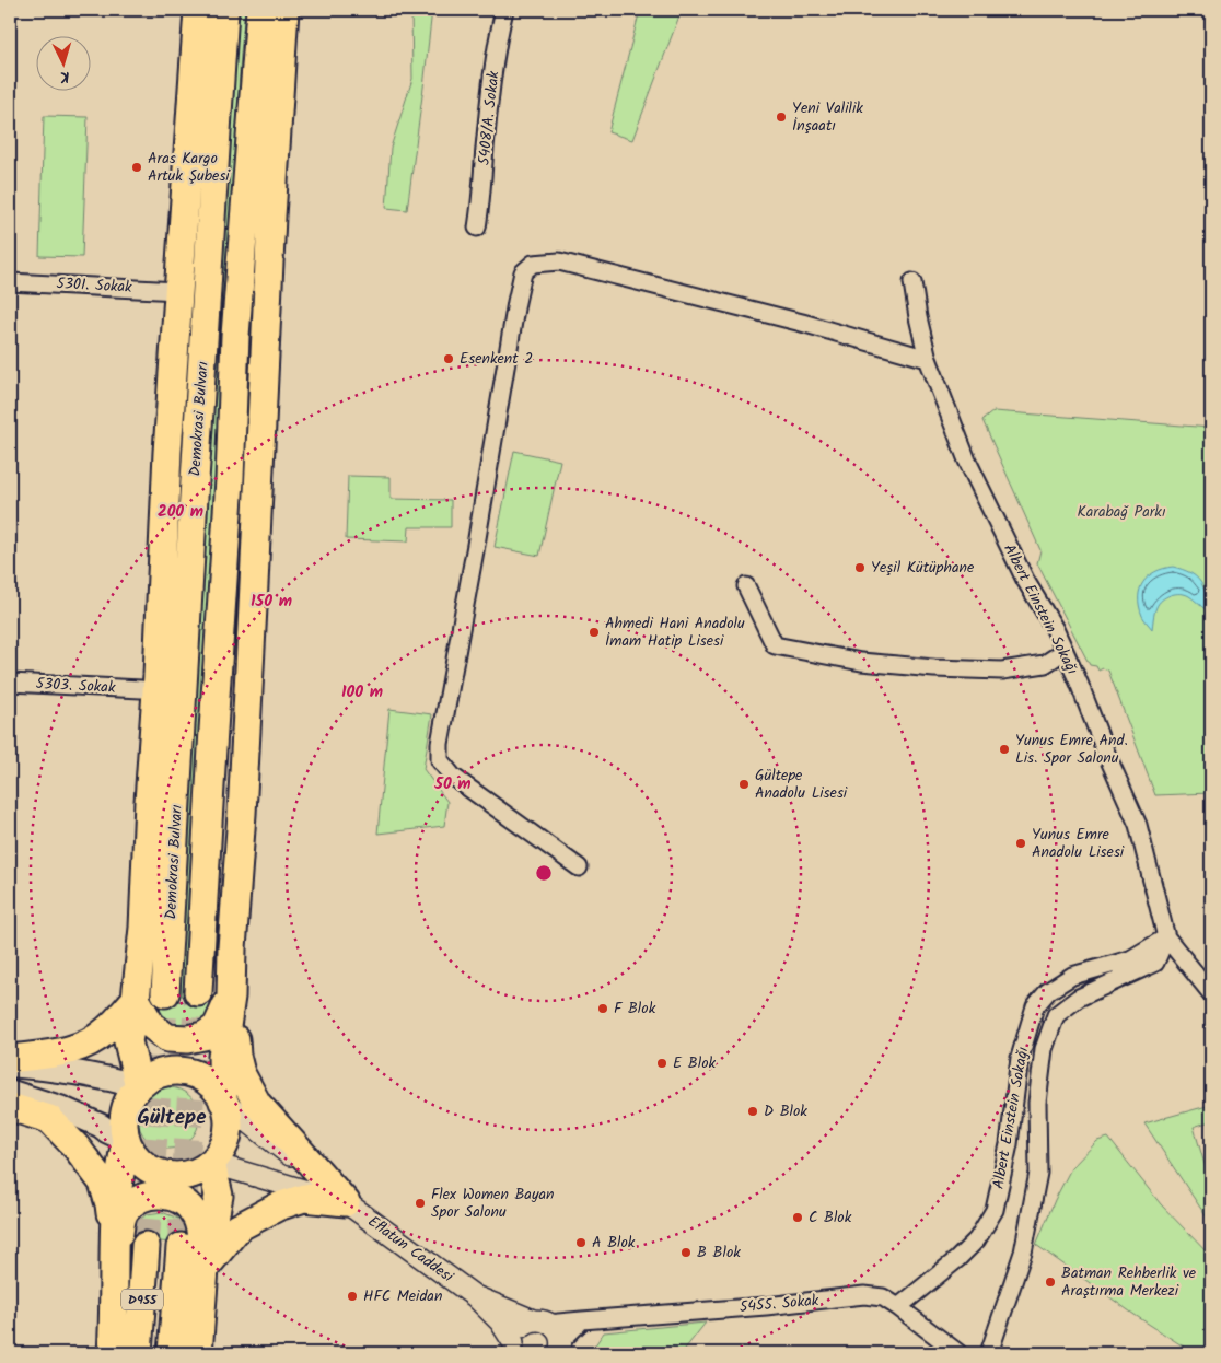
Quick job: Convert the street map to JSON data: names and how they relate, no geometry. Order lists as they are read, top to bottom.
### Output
{
  "streets": {
    "highway": ["Demokrasi Bulvarı", "D955"],
    "street": [
      "5408/A. Sokak",
      "5301. Sokak",
      "Albert Einstein Sokağı",
      "5303. Sokak",
      "Eflatun Caddesi",
      "5455. Sokak"
    ]
  },
  "crossings": [
    ["Albert Einstein Sokağı", "5455. Sokak"]
  ],
  "districts": ["Gültepe"],
  "parks": ["Karabağ Parkı"],
  "places": [
    "Yeni Valilik İnşaatı",
    "Aras Kargo Artuk Şubesi",
    "Esenkent 2",
    "Yeşil Kütüphane",
    "Ahmedi Hani Anadolu İmam Hatip Lisesi",
    "Yunus Emre And. Lis. Spor Salonu",
    "Gültepe Anadolu Lisesi",
    "Yunus Emre Anadolu Lisesi",
    "F Blok",
    "E Blok",
    "D Blok",
    "Flex Women Bayan Spor Salonu",
    "C Blok",
    "A Blok",
    "B Blok",
    "Batman Rehberlik ve Araştırma Merkezi",
    "HFC Meidan"
  ],
  "north": "bottom",
  "rings": [
    "200 m",
    "150 m",
    "100 m",
    "50 m"
  ]
}
